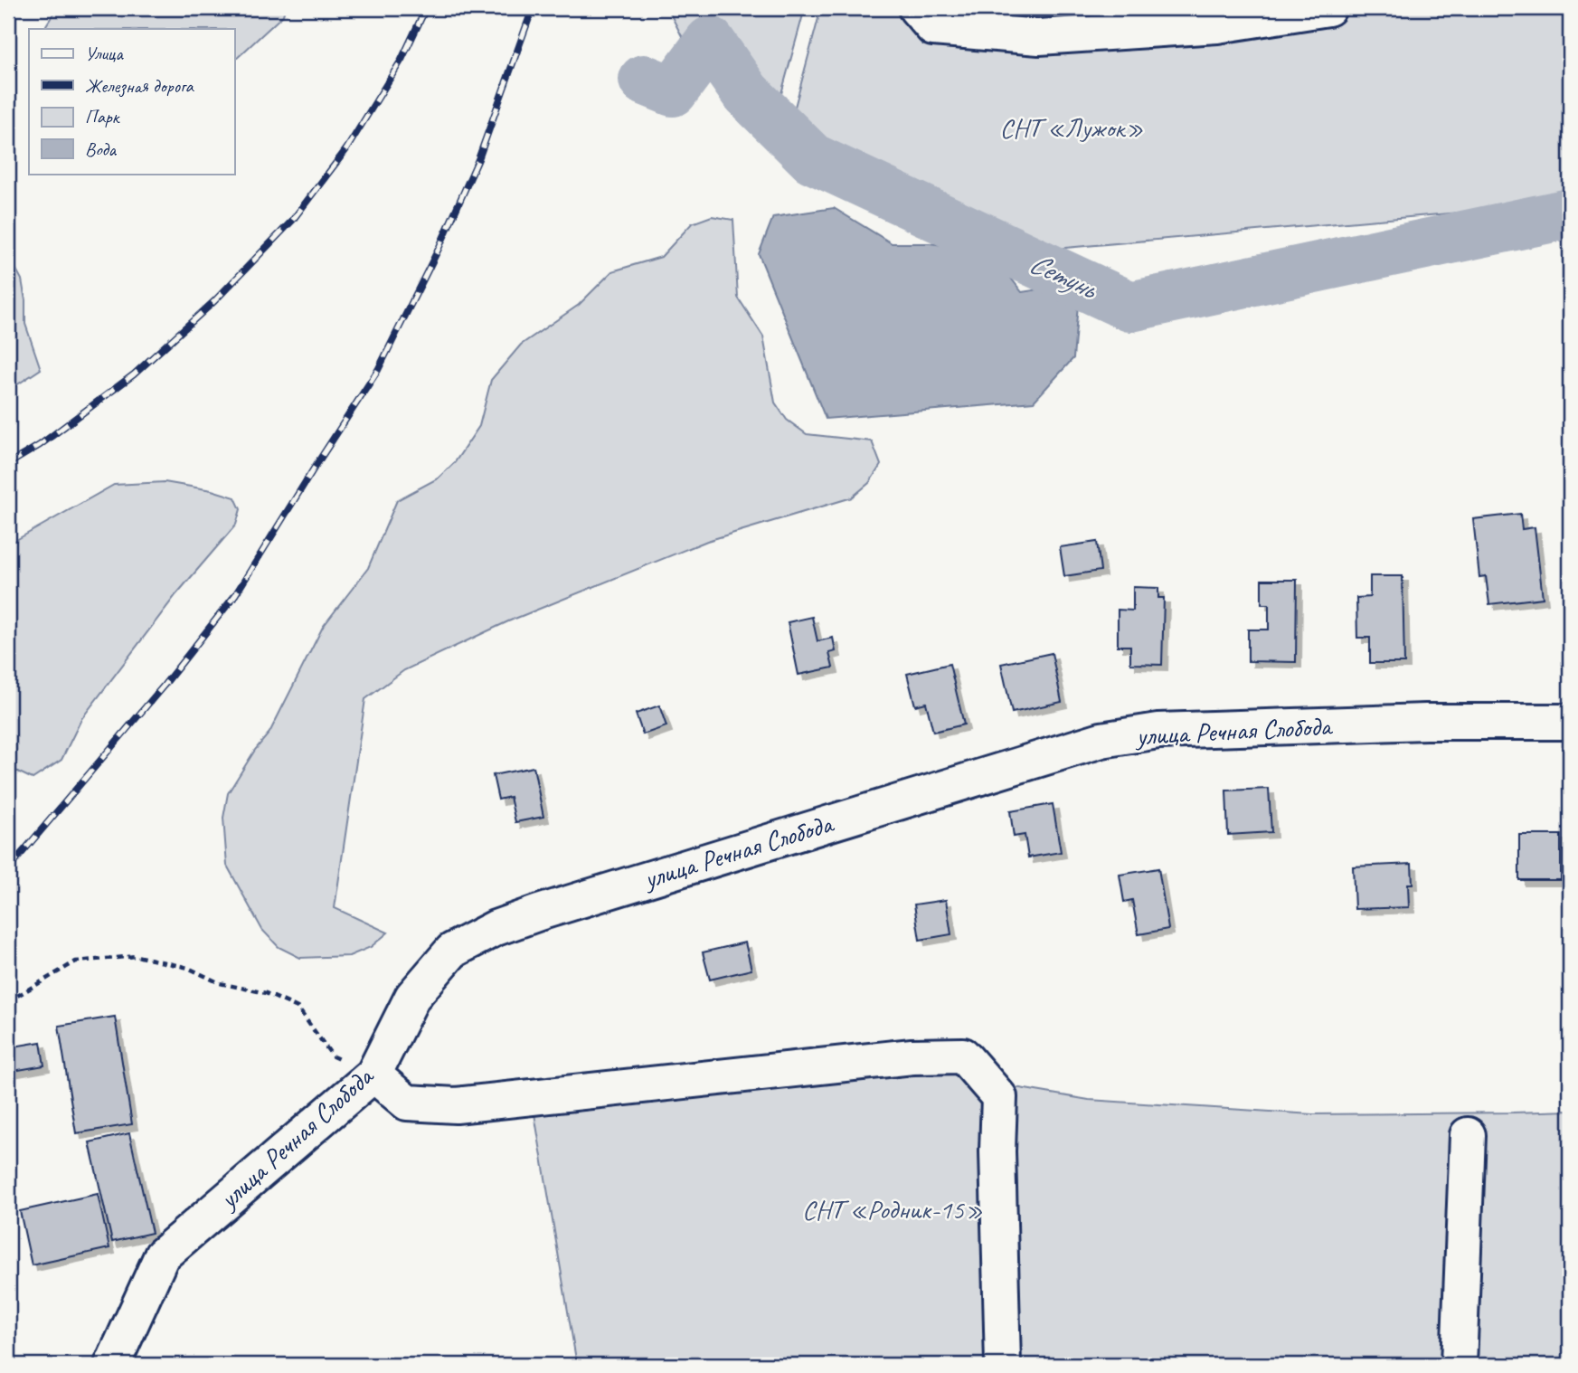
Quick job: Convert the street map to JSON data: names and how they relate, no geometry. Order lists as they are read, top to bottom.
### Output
{
  "streets": {
    "street": ["улица Речная Слобода"]
  },
  "water": ["Сетунь"],
  "parks": ["СНТ «Лужок»", "СНТ «Родник-15»"],
  "legend": [
    "Улица",
    "Железная дорога",
    "Парк",
    "Вода"
  ]
}
